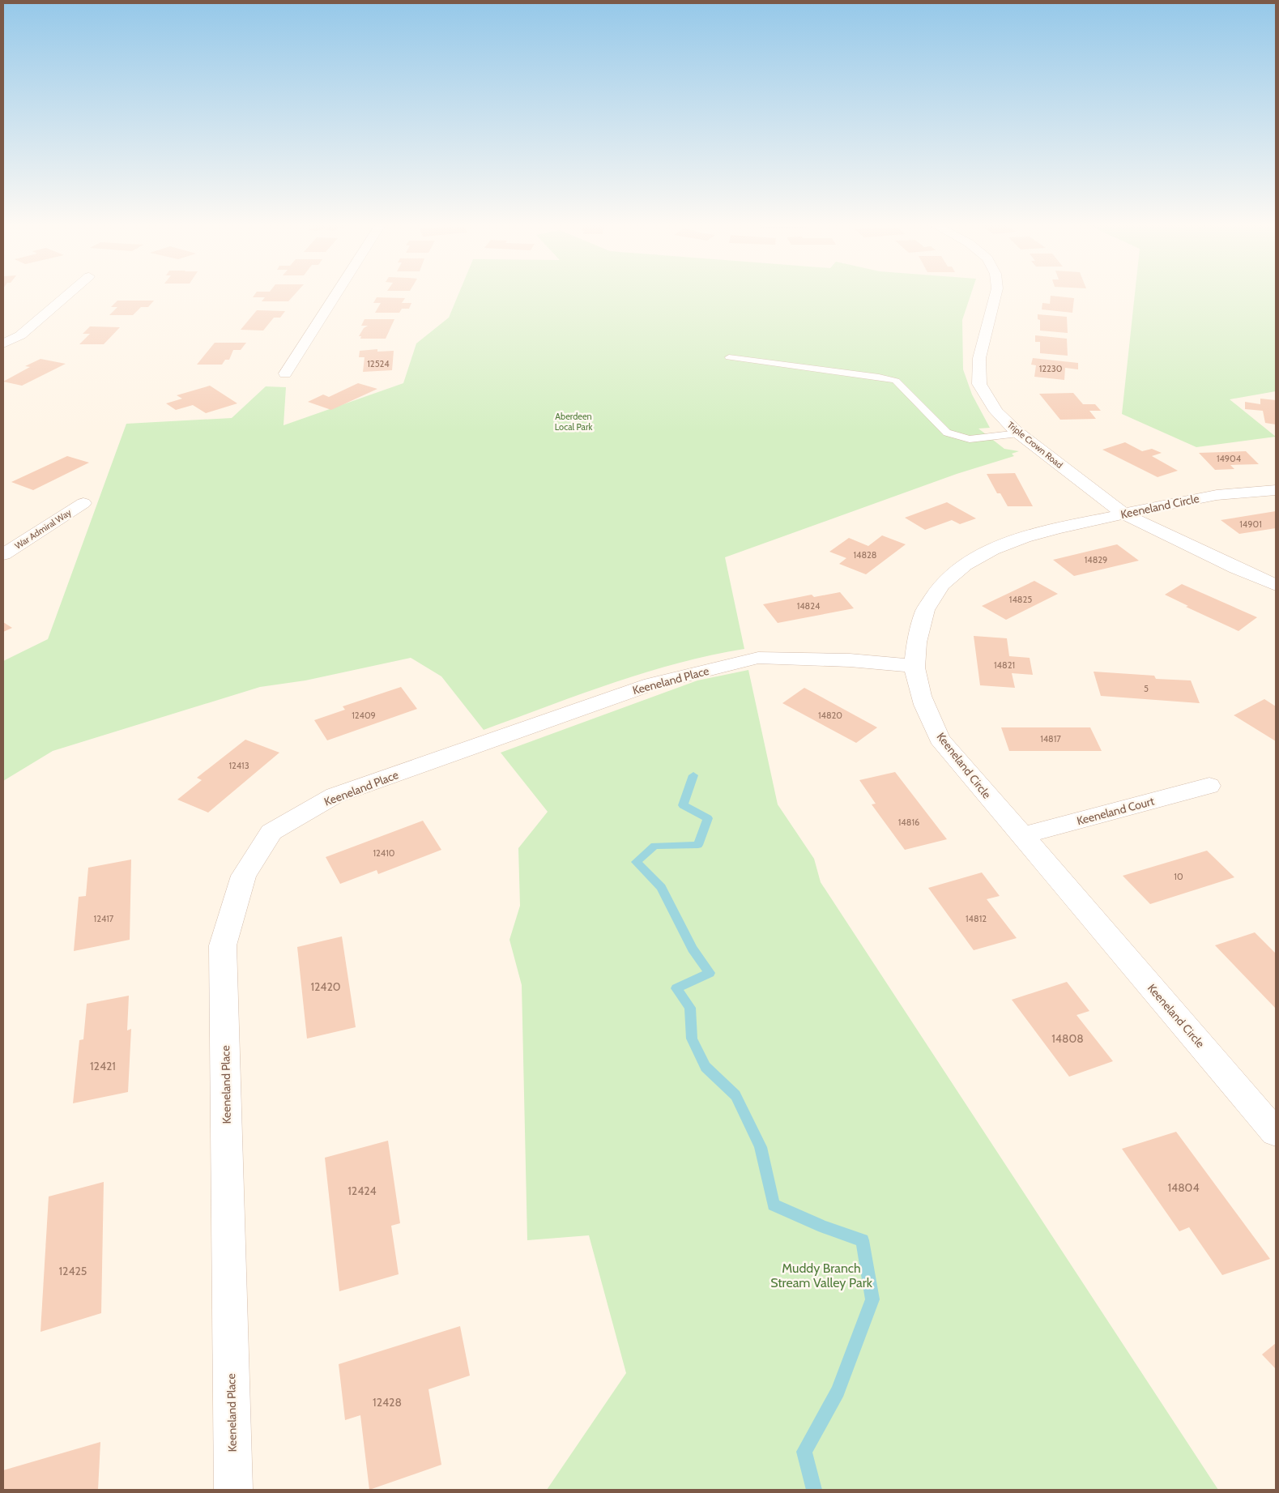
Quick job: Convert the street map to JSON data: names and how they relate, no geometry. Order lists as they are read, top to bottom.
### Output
{
  "streets": {
    "street": [
      "Triple Crown Road",
      "Keeneland Circle",
      "War Admiral Way",
      "Keeneland Place",
      "Keeneland Court"
    ]
  },
  "crossings": [
    ["Triple Crown Road", "Keeneland Circle"],
    ["Keeneland Circle", "Keeneland Place"],
    ["Keeneland Circle", "Keeneland Court"]
  ],
  "parks": ["Aberdeen Local Park", "Muddy Branch Stream Valley Park"],
  "house_numbers": [
    "12524",
    "12230",
    "14904",
    "14901",
    "14828",
    "14829",
    "14825",
    "14824",
    "14821",
    "5",
    "12409",
    "14820",
    "14817",
    "12413",
    "14816",
    "12410",
    "10",
    "12417",
    "14812",
    "12420",
    "14808",
    "12421",
    "14804",
    "12424",
    "12425",
    "12428"
  ]
}
